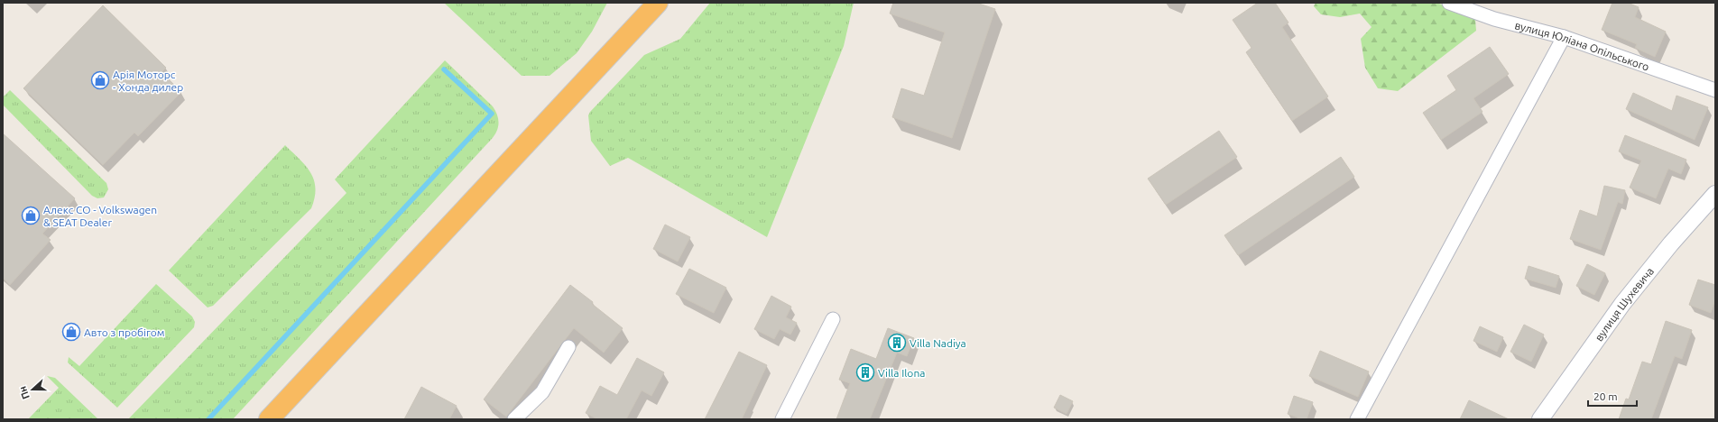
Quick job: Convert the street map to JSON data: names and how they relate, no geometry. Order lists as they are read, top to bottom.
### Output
{
  "streets": {
    "street": ["вулиця Юліана Опільського", "вулиця Шухевича"]
  },
  "places": {
    "shop": ["Арія Моторс - Хонда дилер", "Алекс CO - Volkswagen & SEAT Dealer", "Авто з пробігом"],
    "building": ["Villa Nadiya", "Villa Ilona"]
  },
  "scale_bar": "20 m",
  "north": "left"
}
